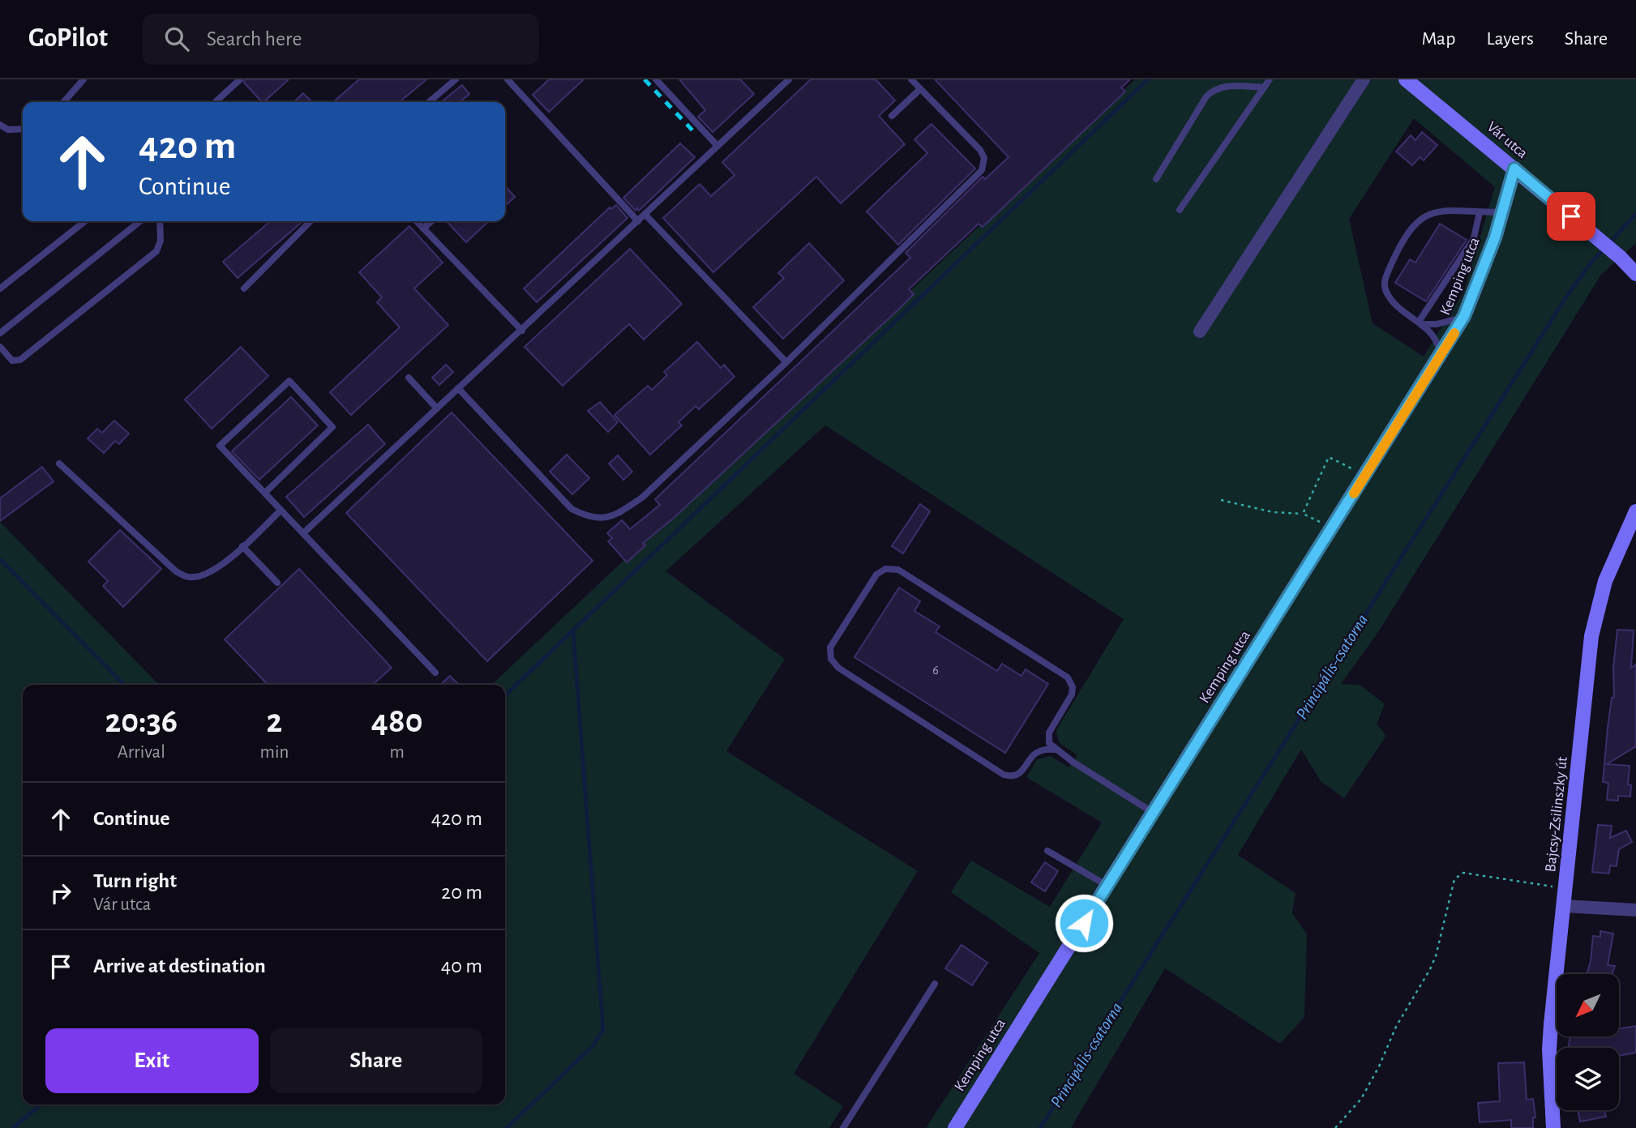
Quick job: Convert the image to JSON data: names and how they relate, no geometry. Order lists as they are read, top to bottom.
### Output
{
  "streets": {
    "main road": ["Vár utca", "Kemping utca", "Bajcsy-Zsilinszky út"]
  },
  "crossings": [
    ["Vár utca", "Kemping utca"]
  ],
  "water": ["Principális-csatorna"],
  "house_numbers": ["6"],
  "north": "bottom left",
  "page": {
    "header": "GoPilot",
    "search": "Search here",
    "nav": ["Map", "Layers", "Share"],
    "turn": ["420 m", "Continue"],
    "eta": [
      "20:36",
      "Arrival",
      "2",
      "min",
      "480",
      "m"
    ],
    "list": [
      {
        "name": "Continue",
        "value": "420 m"
      },
      {
        "name": "Turn right",
        "note": "Vár utca",
        "value": "20 m"
      },
      {
        "name": "Arrive at destination",
        "value": "40 m"
      }
    ],
    "buttons": ["Exit", "Share"]
  }
}
